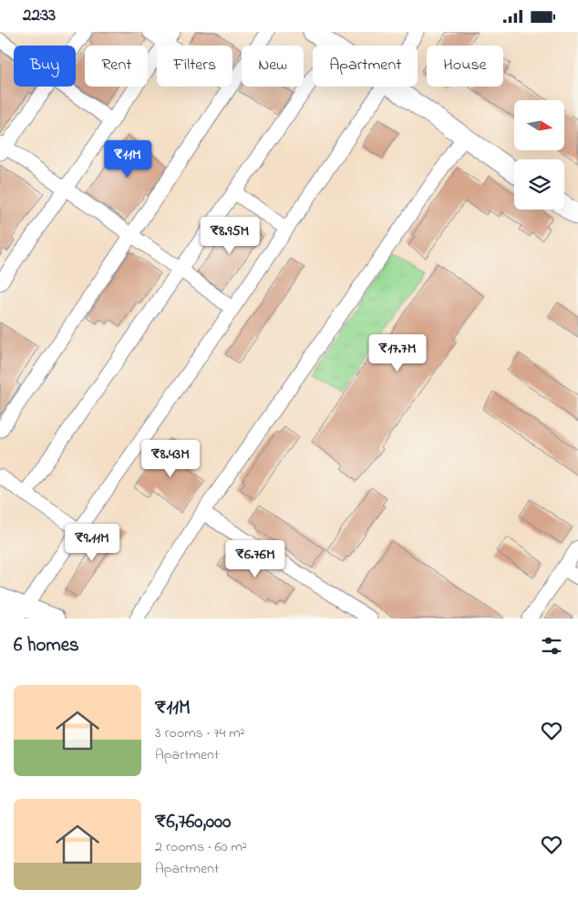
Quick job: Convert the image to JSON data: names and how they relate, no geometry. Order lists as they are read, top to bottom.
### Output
{
  "north": "right",
  "page": {
    "status": "22:33",
    "chip": [
      "Buy",
      "Rent",
      "Filters",
      "New",
      "Apartment",
      "House"
    ],
    "price": [
      "₹11M",
      "₹8.95M",
      "₹17.7M",
      "₹8.43M",
      "₹9.11M",
      "₹6.76M"
    ],
    "heading": "6 homes",
    "list": [
      {
        "name": "₹11M",
        "note": "3 rooms · 74 m² · Apartment"
      },
      {
        "name": "₹6,760,000",
        "note": "2 rooms · 60 m² · Apartment"
      }
    ]
  }
}
